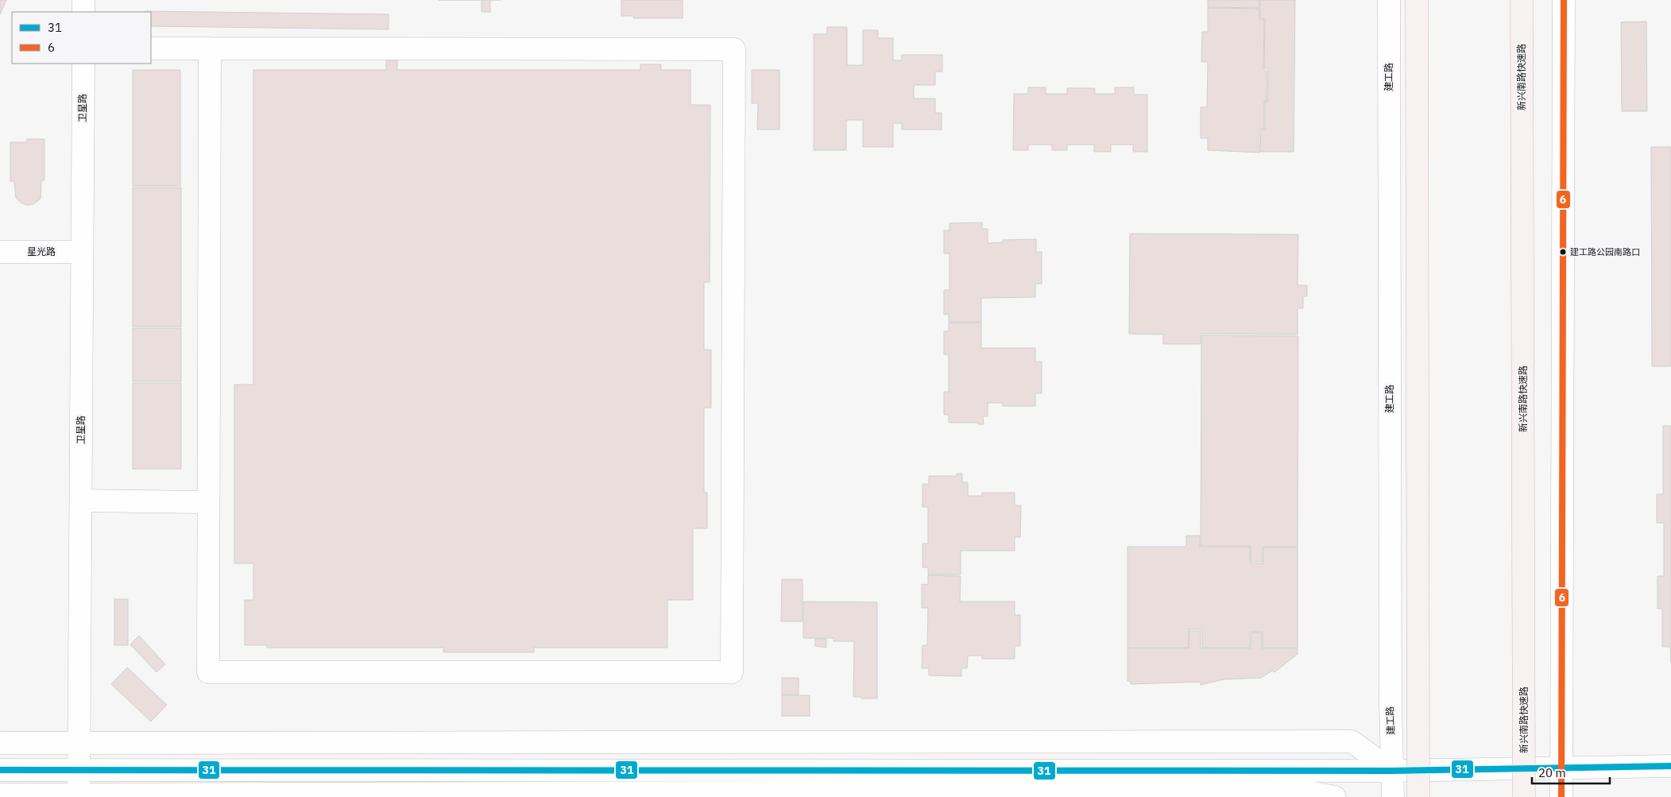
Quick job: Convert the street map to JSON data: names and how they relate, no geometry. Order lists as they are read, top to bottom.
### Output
{
  "streets": {
    "highway": ["新兴南路快速路"],
    "street": ["建工路", "卫星路", "星光路"]
  },
  "crossings": [
    ["卫星路", "星光路"]
  ],
  "places": ["建工路公园南路口"],
  "lines": ["transit line 6", "transit line 31"],
  "legend": ["31", "6"],
  "scale_bar": "20 m"
}
